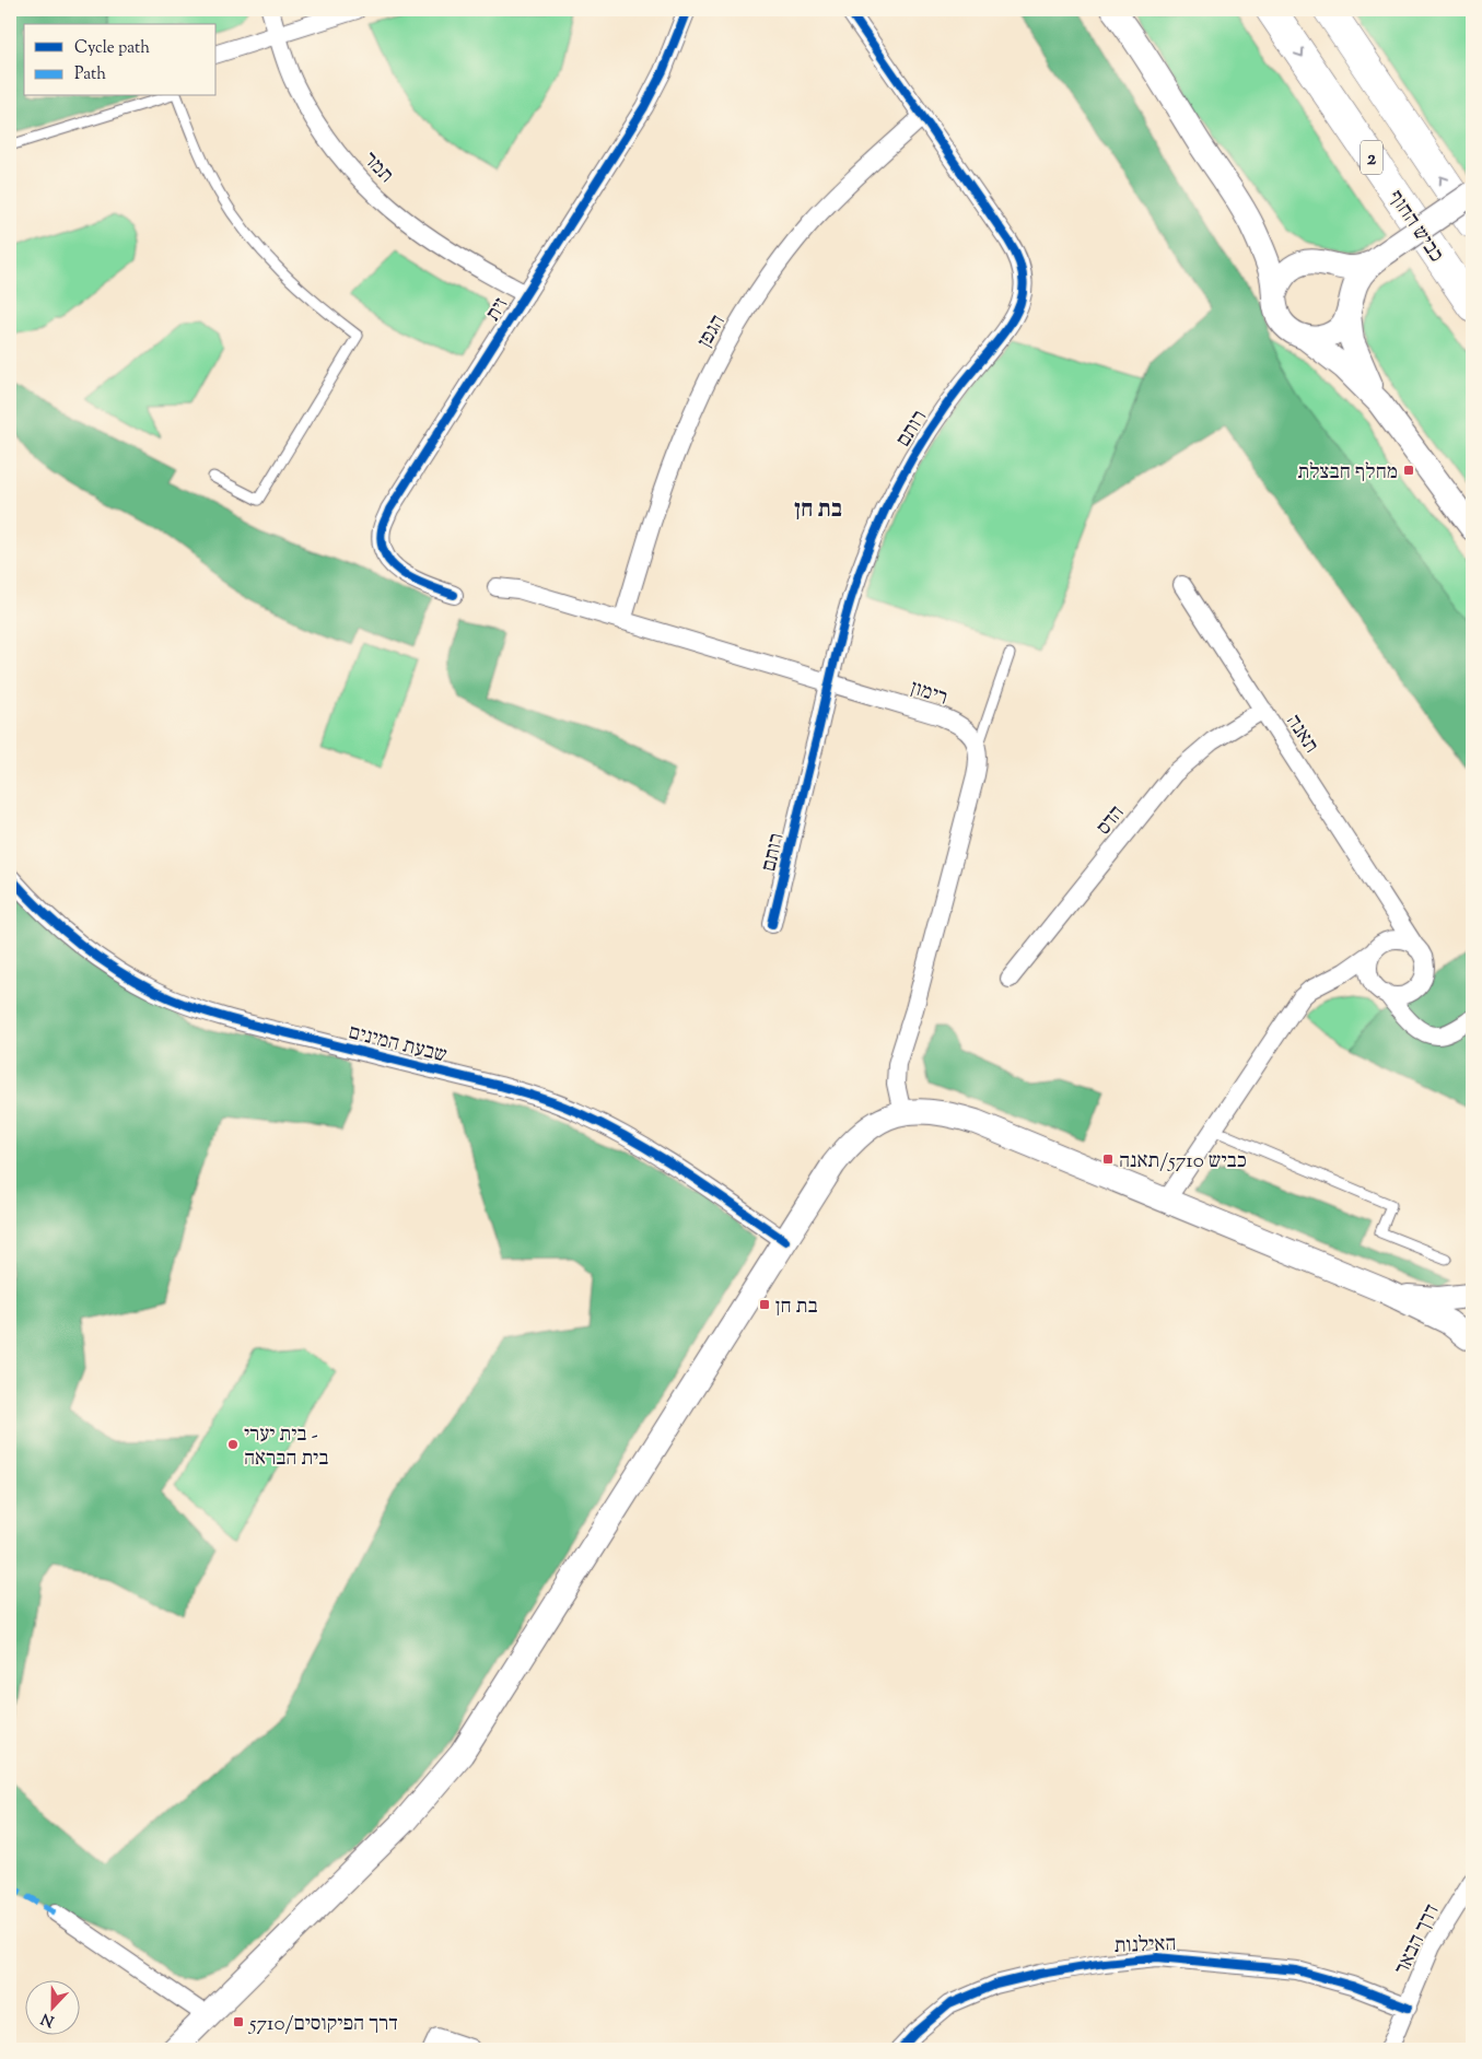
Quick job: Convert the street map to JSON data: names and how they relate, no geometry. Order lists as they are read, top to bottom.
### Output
{
  "streets": {
    "highway": ["2", "כביש החוף"],
    "street": [
      "תמר",
      "זית",
      "הגפן",
      "רותם",
      "רימון",
      "תאנה",
      "הדס",
      "שבעת המינים",
      "דרך הבאר",
      "האילנות"
    ]
  },
  "crossings": [
    ["תמר", "זית"],
    ["הגפן", "רותם"],
    ["הגפן", "רימון"],
    ["רותם", "רימון"],
    ["תאנה", "הדס"],
    ["דרך הבאר", "האילנות"]
  ],
  "districts": ["בת חן"],
  "places": {
    "transit": [
      "מחלף חבצלת",
      "כביש 5710/תאנה",
      "בת חן",
      "5710/דרך הפיקוסים"
    ],
    "other": ["בית יערי - בית הבראה"]
  },
  "legend": ["Cycle path", "Path"],
  "north": "bottom"
}
